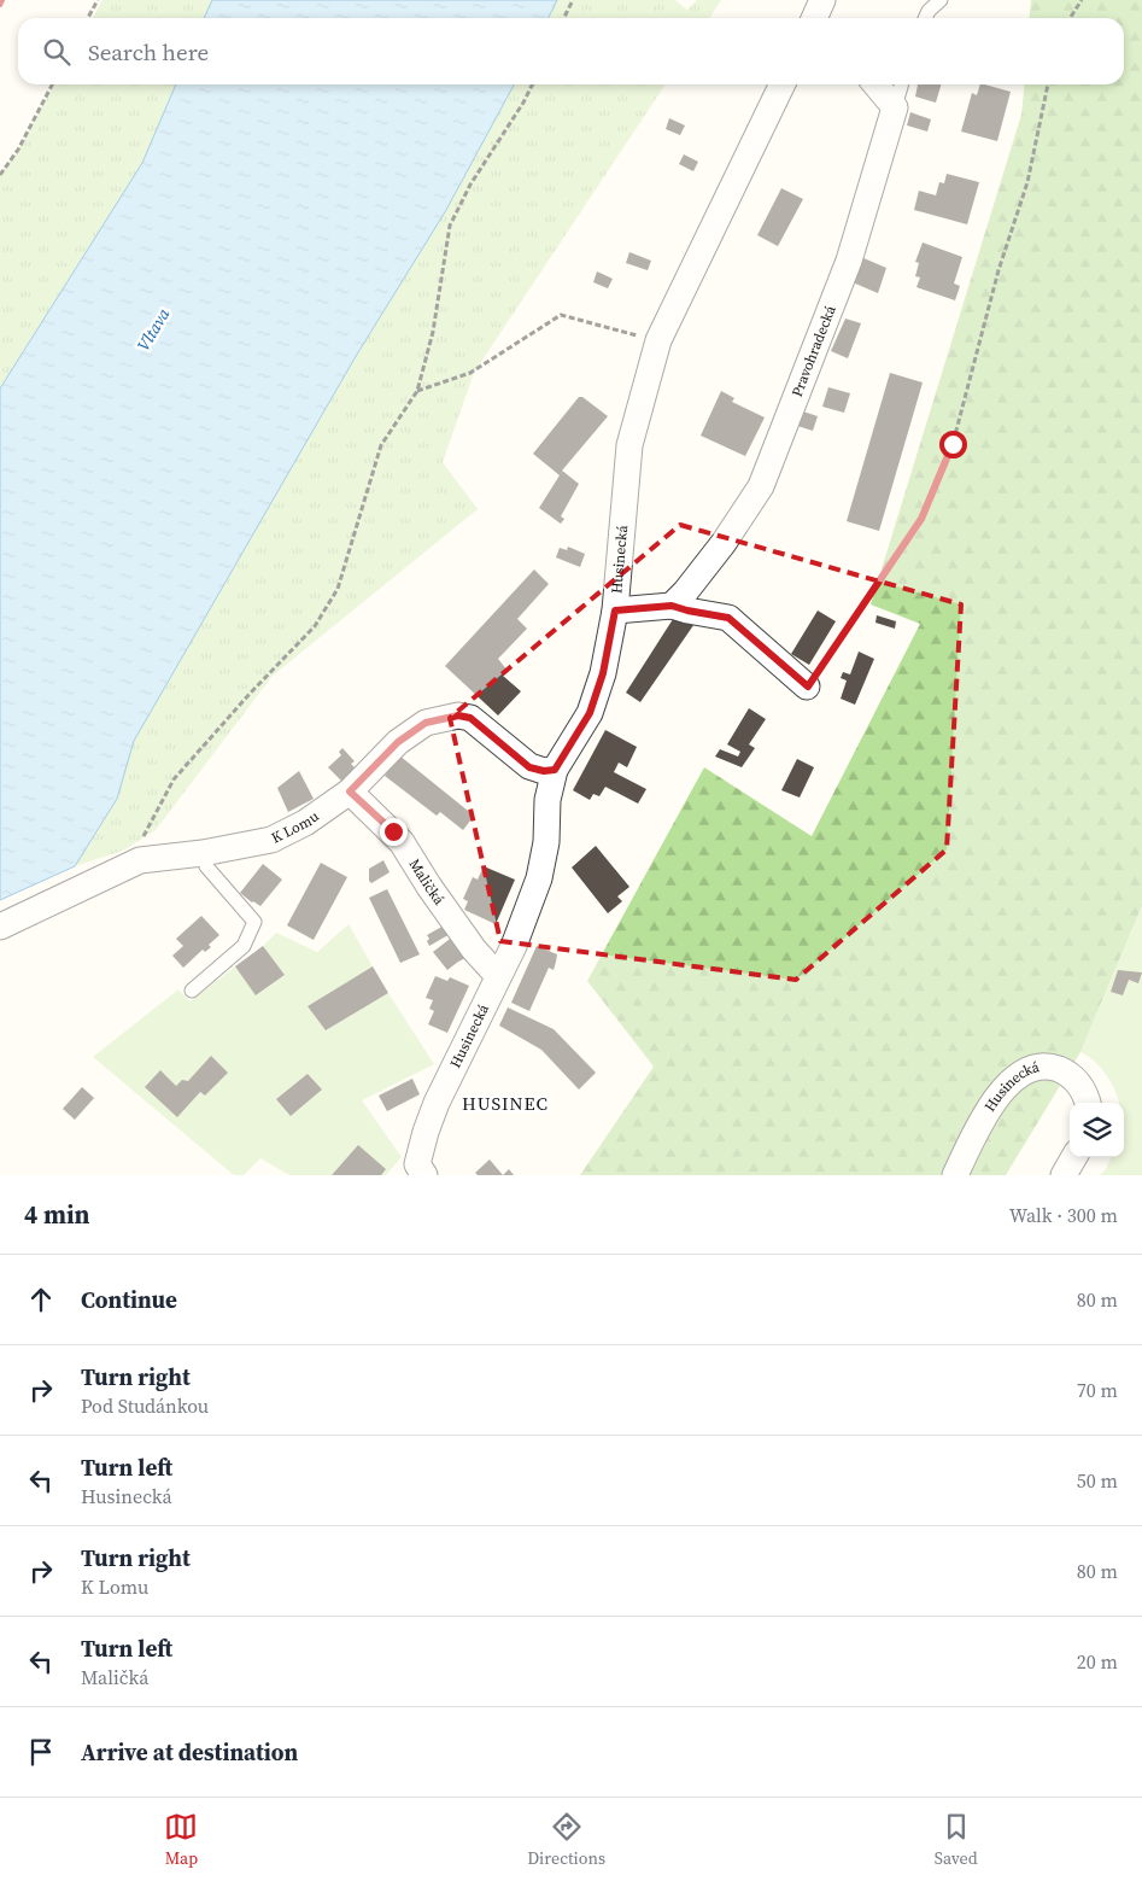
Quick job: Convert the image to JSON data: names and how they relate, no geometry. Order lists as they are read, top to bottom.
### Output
{
  "streets": {
    "street": [
      "Pravohradecká",
      "Husinecká",
      "K Lomu",
      "Maličká"
    ]
  },
  "crossings": [
    ["Husinecká", "K Lomu"],
    ["Husinecká", "Maličká"],
    ["K Lomu", "Maličká"]
  ],
  "districts": ["HUSINEC"],
  "water": ["Vltava"],
  "page": {
    "search": "Search here",
    "heading": ["4 min", "Walk · 300 m"],
    "list": [
      ["Continue", "80 m"],
      ["Turn right", "Pod Studánkou", "70 m"],
      ["Turn left", "Husinecká", "50 m"],
      ["Turn right", "K Lomu", "80 m"],
      ["Turn left", "Maličká", "20 m"],
      "Arrive at destination"
    ],
    "nav": ["Map", "Directions", "Saved"]
  }
}
